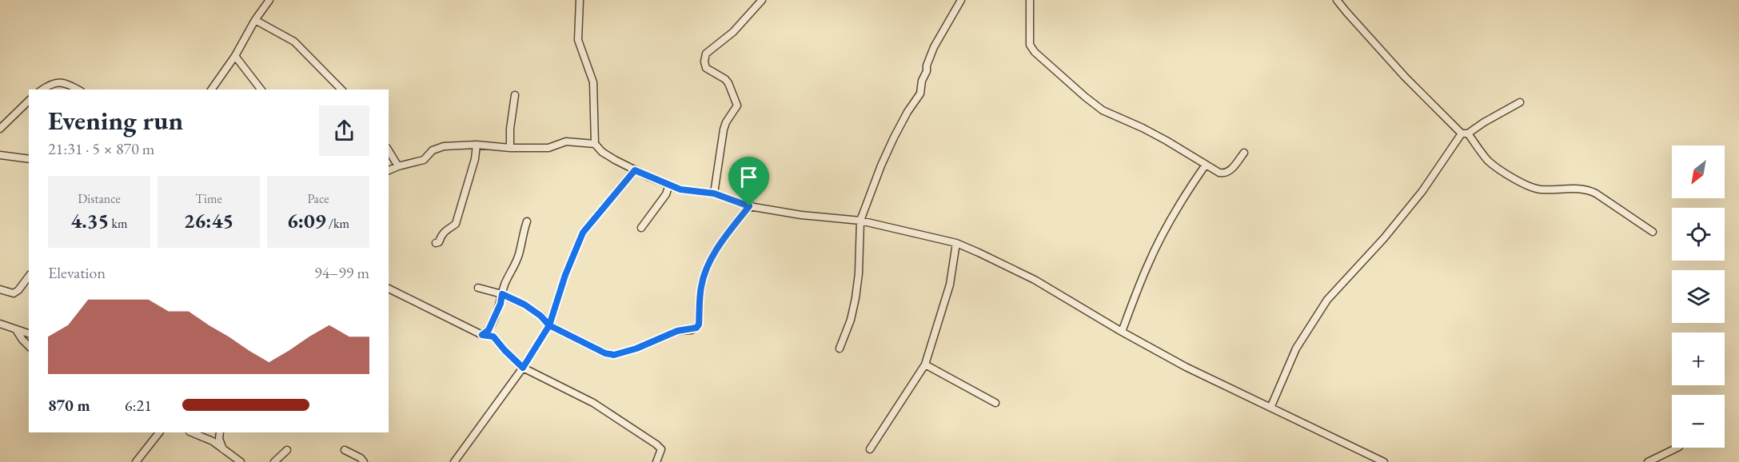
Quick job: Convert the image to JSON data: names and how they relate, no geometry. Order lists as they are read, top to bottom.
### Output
{
  "north": "bottom left",
  "page": {
    "heading": ["Evening run", "21:31 · 5 × 870 m"],
    "map_buttons": ["+", "−"],
    "stats": [
      ["Distance", "4.35 km"],
      ["Time", "26:45"],
      ["Pace", "6:09 /km"]
    ],
    "chart": ["Elevation", "94–99 m"],
    "list": [
      {
        "name": "870 m",
        "note": "6:21"
      }
    ]
  }
}
